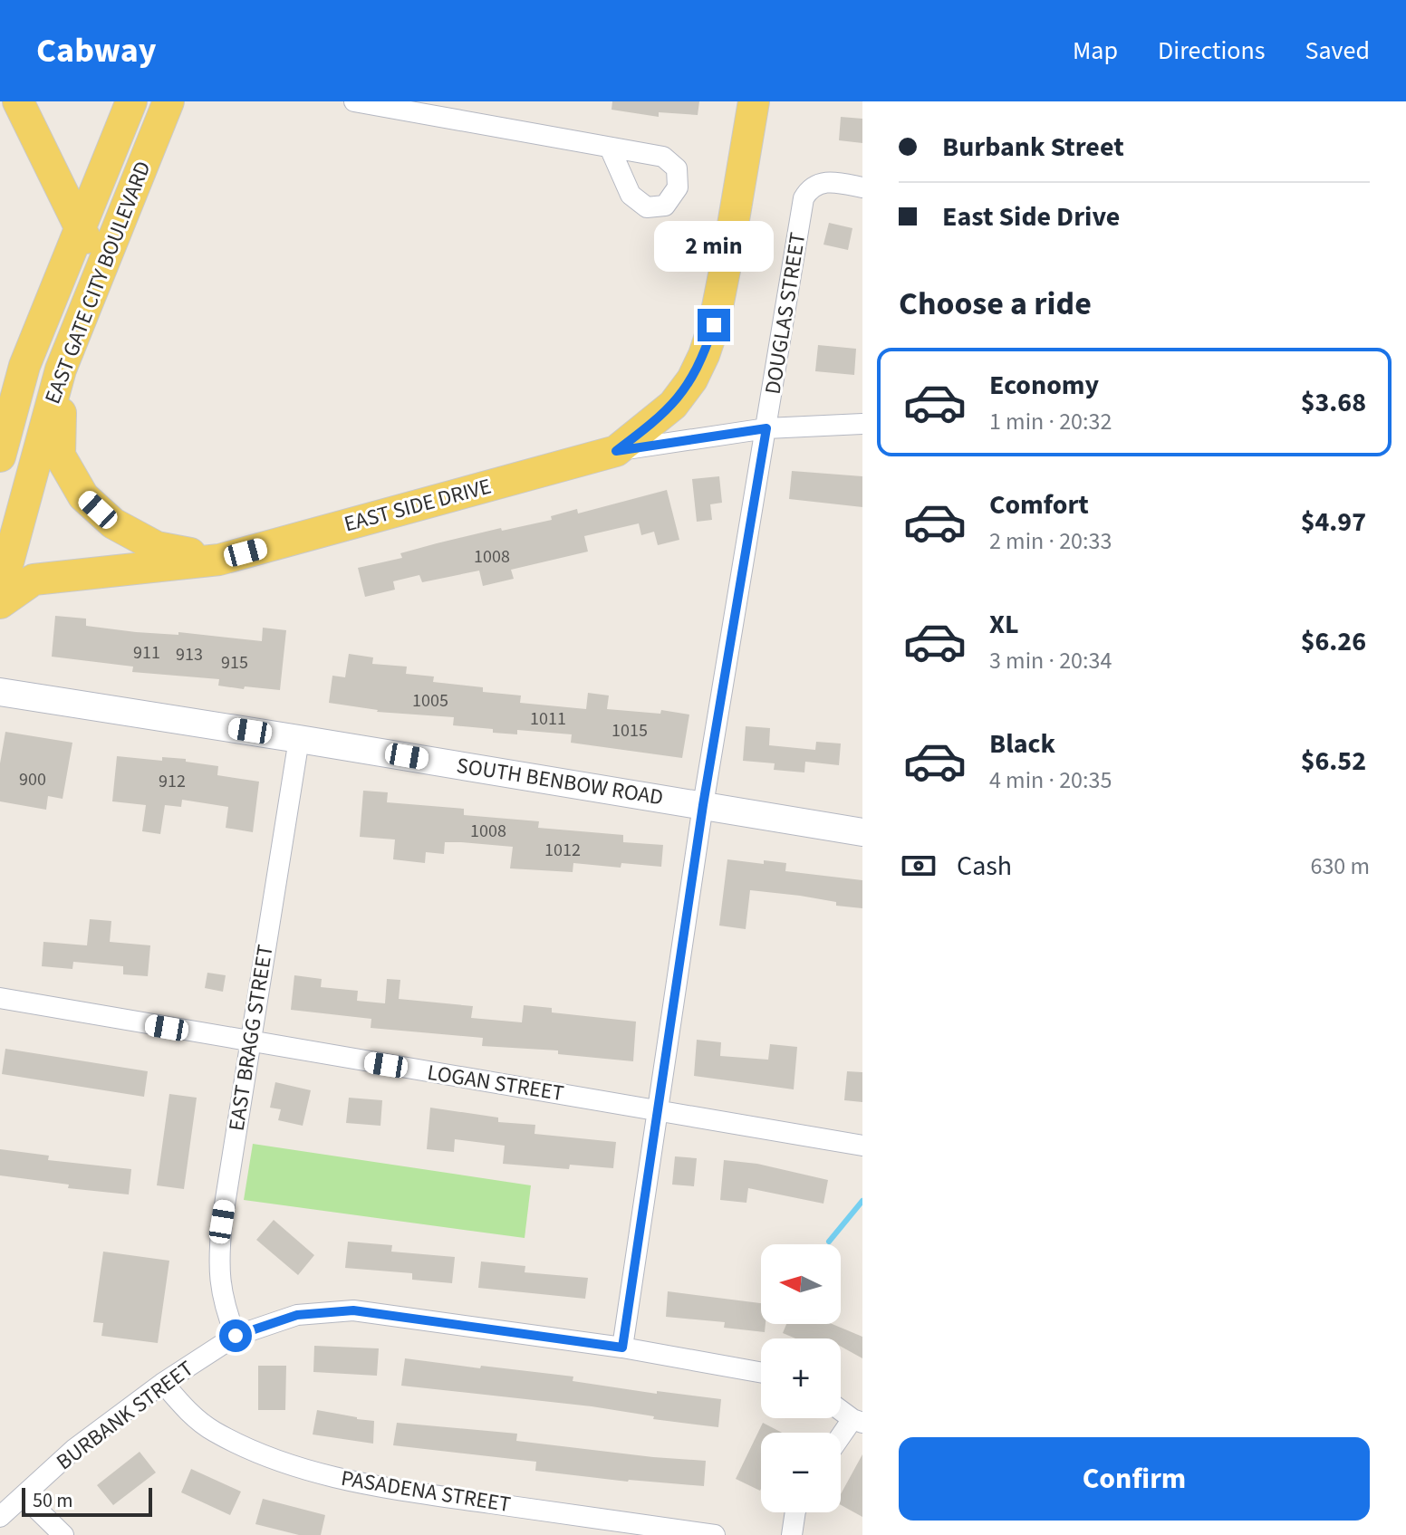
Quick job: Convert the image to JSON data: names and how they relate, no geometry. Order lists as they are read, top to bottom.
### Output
{
  "streets": {
    "main road": ["EAST GATE CITY BOULEVARD", "EAST SIDE DRIVE", "SOUTH BENBOW ROAD"],
    "street": [
      "DOUGLAS STREET",
      "EAST BRAGG STREET",
      "LOGAN STREET",
      "BURBANK STREET",
      "PASADENA STREET"
    ]
  },
  "crossings": [
    ["DOUGLAS STREET", "EAST SIDE DRIVE"],
    ["DOUGLAS STREET", "SOUTH BENBOW ROAD"],
    ["DOUGLAS STREET", "LOGAN STREET"],
    ["DOUGLAS STREET", "BURBANK STREET"],
    ["SOUTH BENBOW ROAD", "EAST BRAGG STREET"],
    ["EAST BRAGG STREET", "LOGAN STREET"],
    ["EAST BRAGG STREET", "BURBANK STREET"],
    ["BURBANK STREET", "PASADENA STREET"]
  ],
  "house_numbers": [
    "1008",
    "911",
    "913",
    "915",
    "1005",
    "1011",
    "1015",
    "900",
    "912",
    "1008",
    "1012"
  ],
  "scale_bar": "50 m",
  "north": "left",
  "page": {
    "header": "Cabway",
    "nav": ["Map", "Directions", "Saved"],
    "banner": ["Burbank Street", "East Side Drive"],
    "bubble": "2 min",
    "heading": "Choose a ride",
    "list": [
      {
        "name": "Economy",
        "note": "1 min · 20:32",
        "value": "$3.68"
      },
      {
        "name": "Comfort",
        "note": "2 min · 20:33",
        "value": "$4.97"
      },
      {
        "name": "XL",
        "note": "3 min · 20:34",
        "value": "$6.26"
      },
      {
        "name": "Black",
        "note": "4 min · 20:35",
        "value": "$6.52"
      }
    ],
    "pay": ["Cash", "630 m"],
    "map_buttons": ["+", "−"],
    "buttons": "Confirm",
    "scale": "50 m"
  }
}
